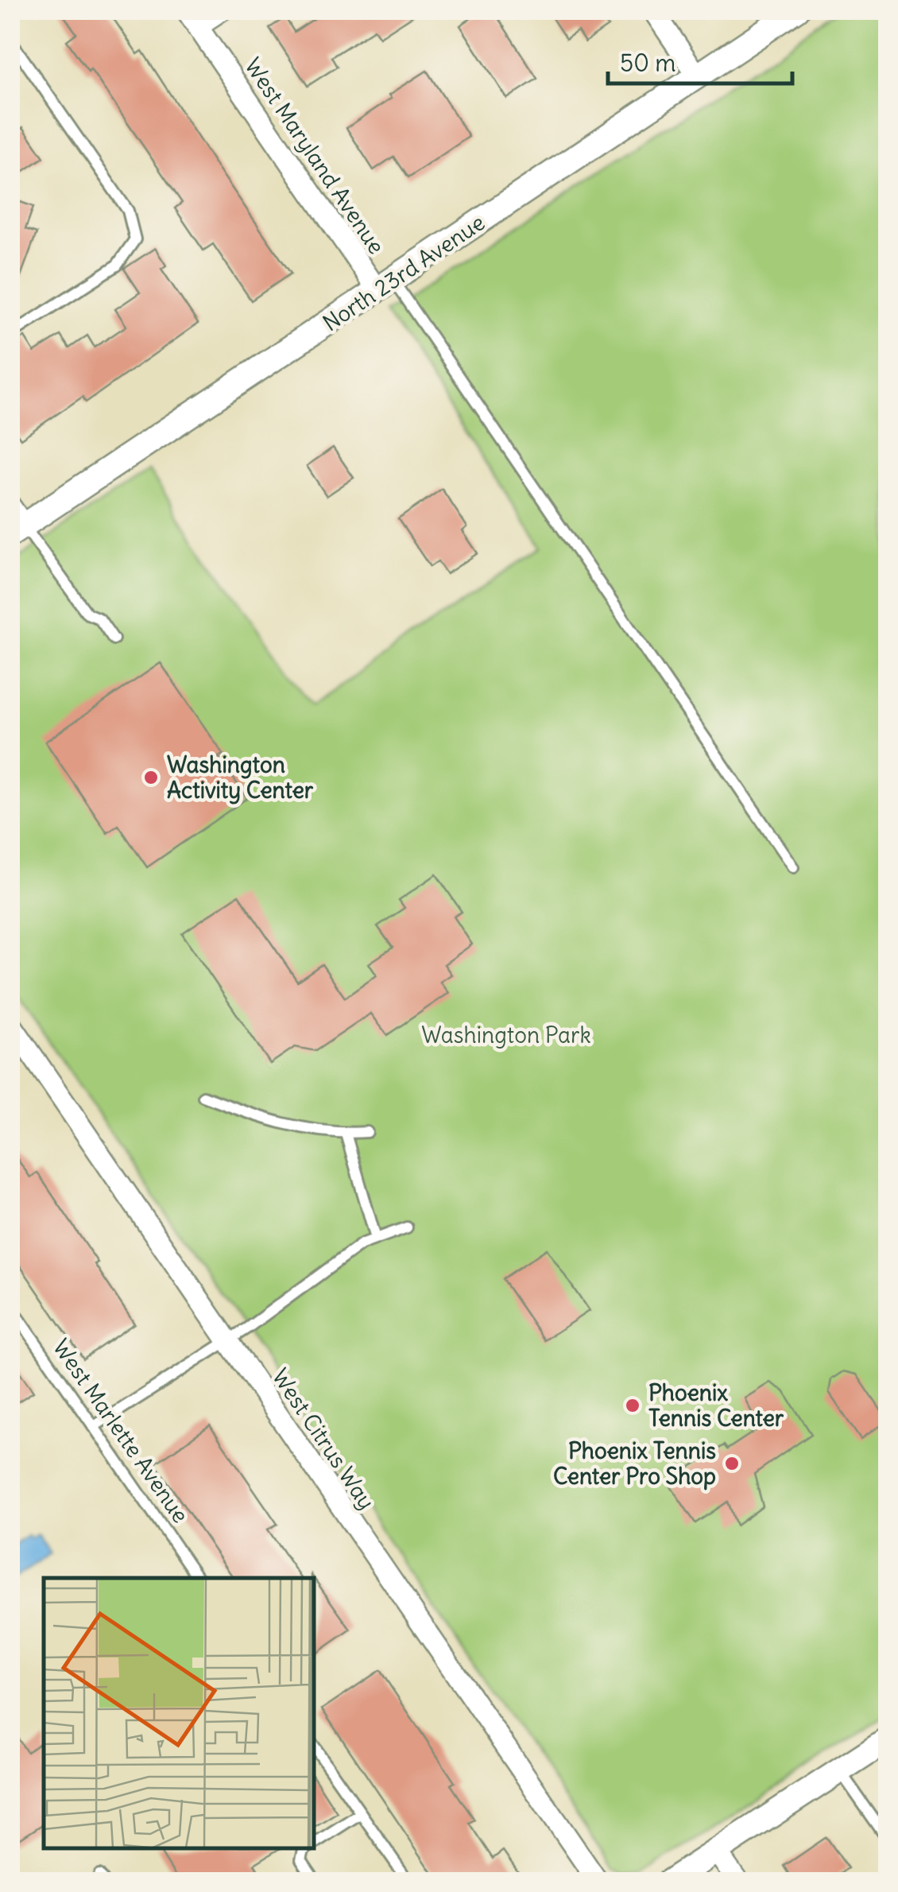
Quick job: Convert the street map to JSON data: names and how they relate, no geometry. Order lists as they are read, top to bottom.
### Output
{
  "streets": {
    "street": ["West Maryland Avenue", "North 23rd Avenue", "West Citrus Way"],
    "lane": ["West Marlette Avenue"]
  },
  "crossings": [
    ["West Maryland Avenue", "North 23rd Avenue"]
  ],
  "parks": ["Washington Park"],
  "places": ["Washington Activity Center", "Phoenix Tennis Center", "Phoenix Tennis Center Pro Shop"],
  "scale_bar": "50 m"
}
